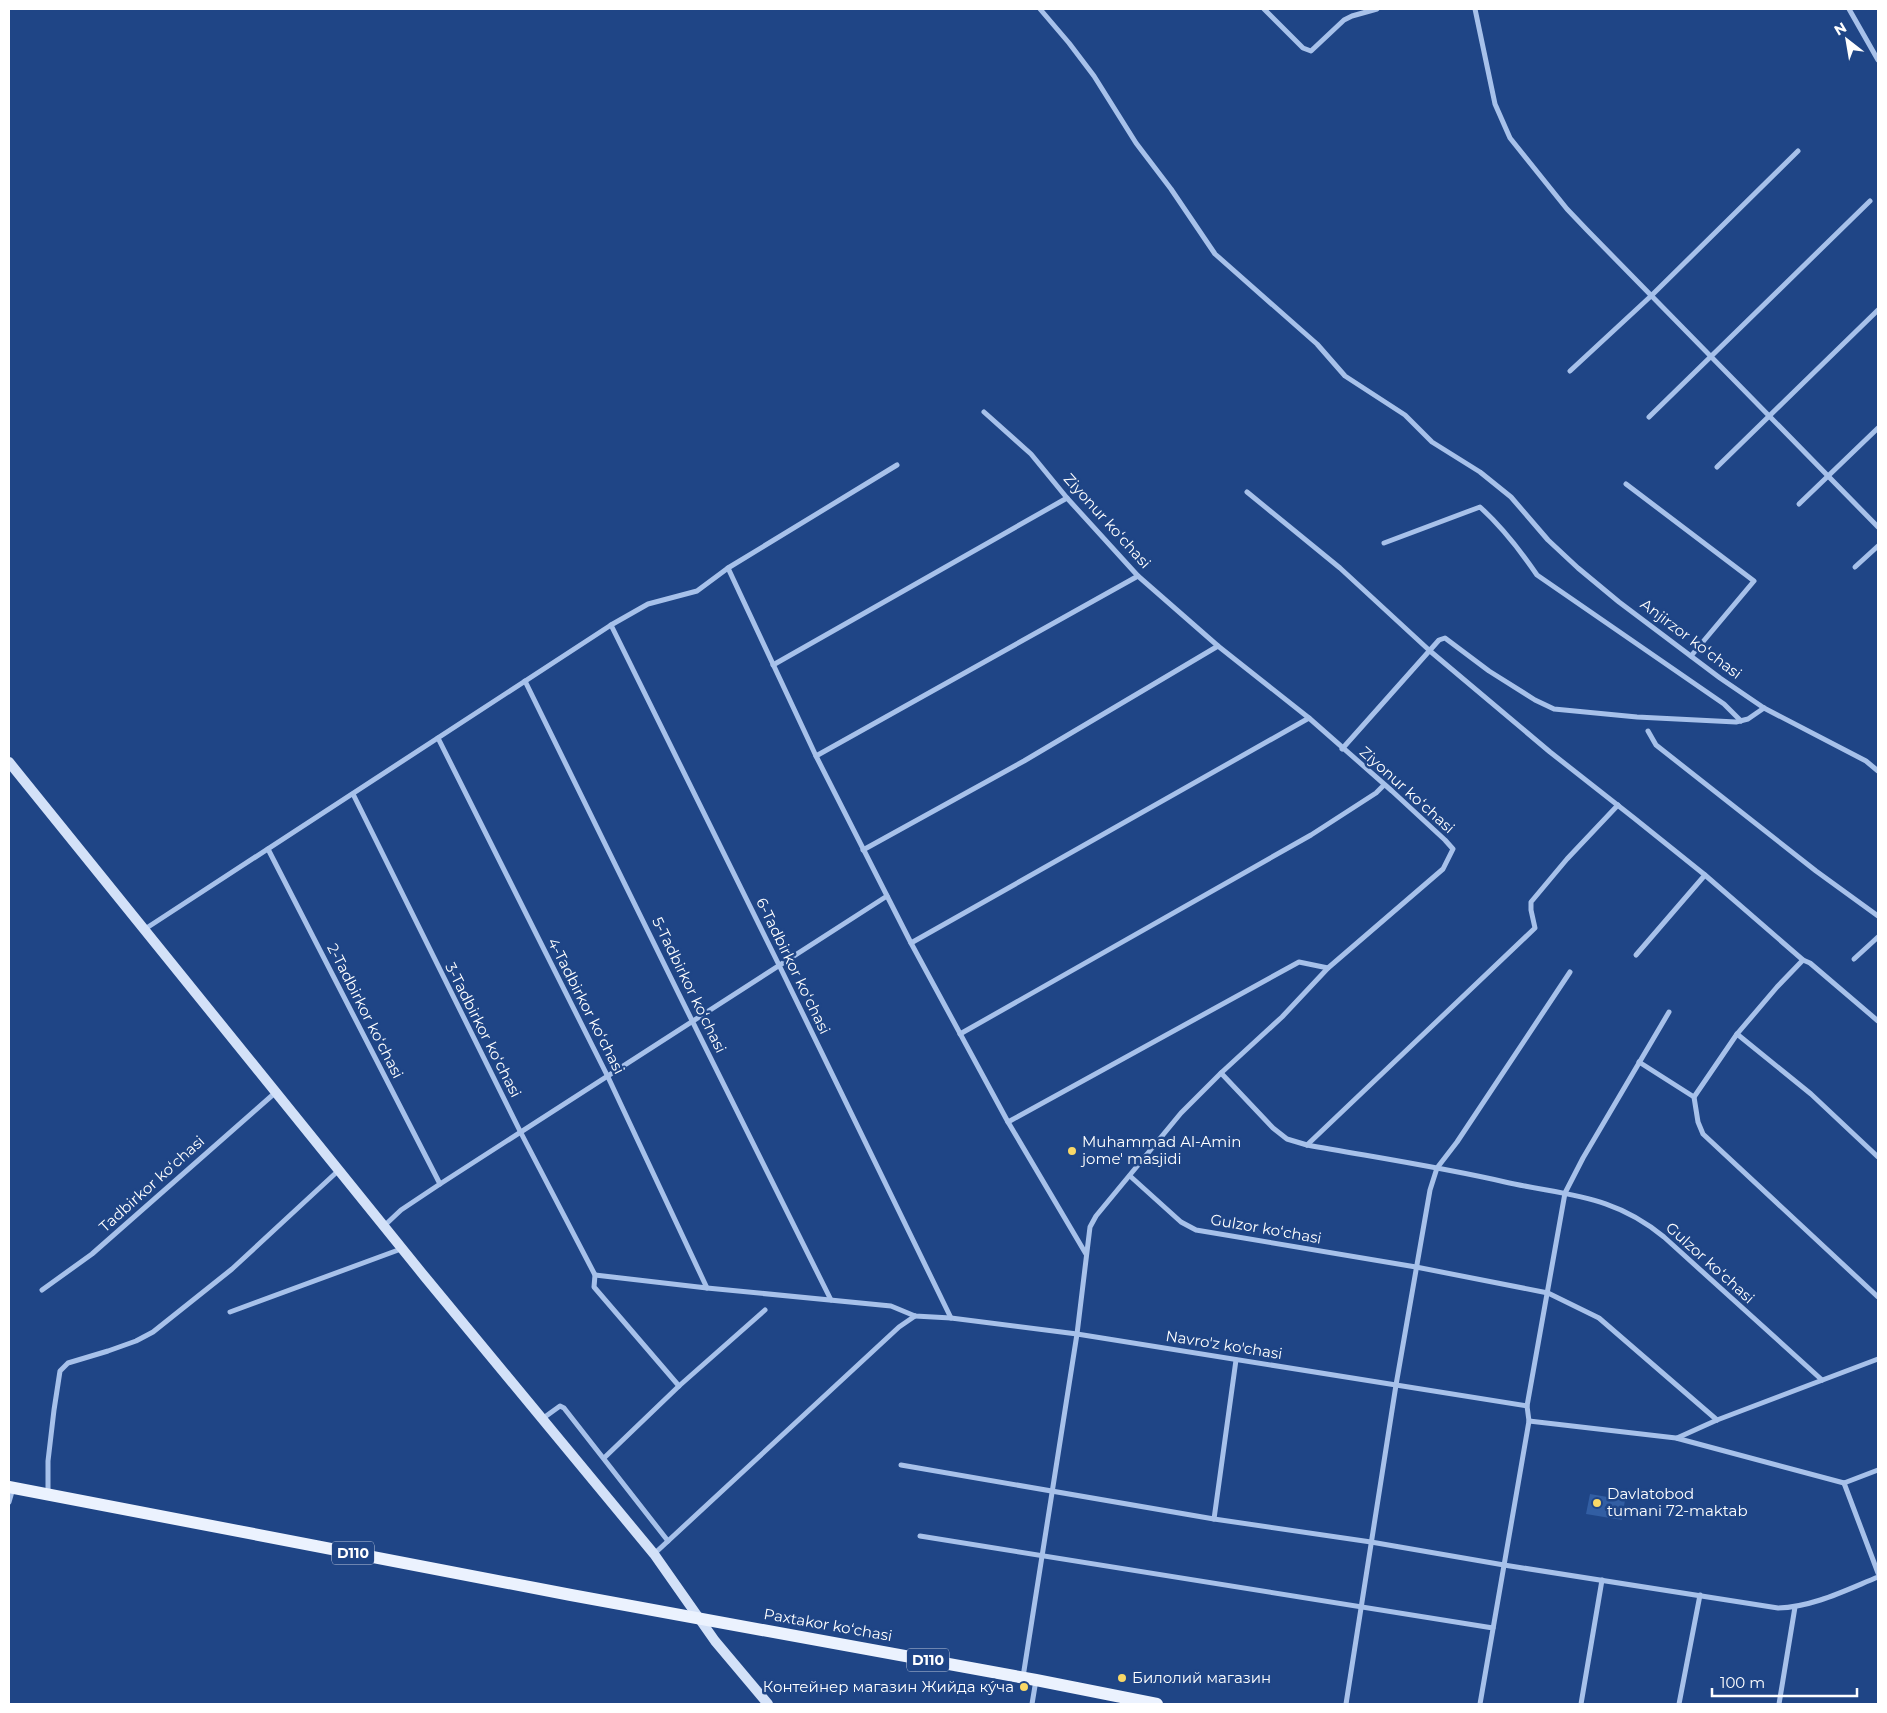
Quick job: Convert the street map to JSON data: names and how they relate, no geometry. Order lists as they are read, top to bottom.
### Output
{
  "streets": {
    "main road": ["D110", "Paxtakor koʻchasi"],
    "street": [
      "Ziyonur koʻchasi",
      "Anjirzor koʻchasi",
      "6-Tadbirkor koʻchasi",
      "5-Tadbirkor koʻchasi",
      "4-Tadbirkor koʻchasi",
      "2-Tadbirkor koʻchasi",
      "3-Tadbirkor koʻchasi",
      "Tadbirkor koʻchasi",
      "Gulzor koʻchasi",
      "Navro'z ko'chasi"
    ]
  },
  "crossings": [
    ["Ziyonur koʻchasi", "Gulzor koʻchasi"],
    ["Ziyonur koʻchasi", "Navro'z ko'chasi"],
    ["Ziyonur koʻchasi", "Paxtakor koʻchasi"],
    ["6-Tadbirkor koʻchasi", "Navro'z ko'chasi"],
    ["5-Tadbirkor koʻchasi", "Navro'z ko'chasi"],
    ["4-Tadbirkor koʻchasi", "Navro'z ko'chasi"],
    ["3-Tadbirkor koʻchasi", "Navro'z ko'chasi"],
    ["D110", "Paxtakor koʻchasi"]
  ],
  "places": [
    "Muhammad Al-Amin jome' masjidi",
    "Davlatobod tumani 72-maktab",
    "Билолий магазин",
    "Контейнер магазин Жийда ку́ча"
  ],
  "scale_bar": "100 m",
  "north": "top left"
}
